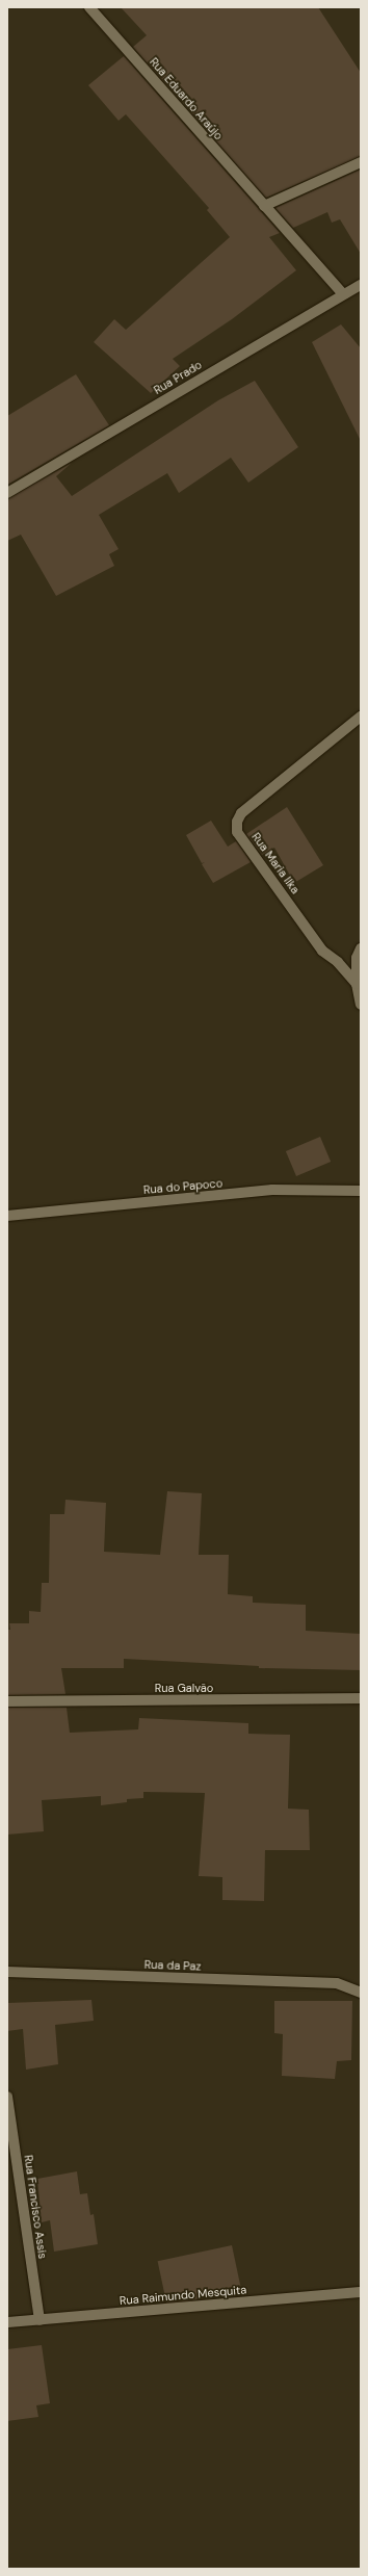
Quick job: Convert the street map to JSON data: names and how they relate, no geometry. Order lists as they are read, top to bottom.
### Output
{
  "streets": {
    "street": [
      "Rua Eduardo Araújo",
      "Rua Prado",
      "Rua Maria Ilka",
      "Rua do Papoco",
      "Rua Galvão",
      "Rua da Paz",
      "Rua Francisco Assis",
      "Rua Raimundo Mesquita"
    ]
  },
  "crossings": [
    ["Rua Eduardo Araújo", "Rua Prado"],
    ["Rua Francisco Assis", "Rua Raimundo Mesquita"]
  ]
}
